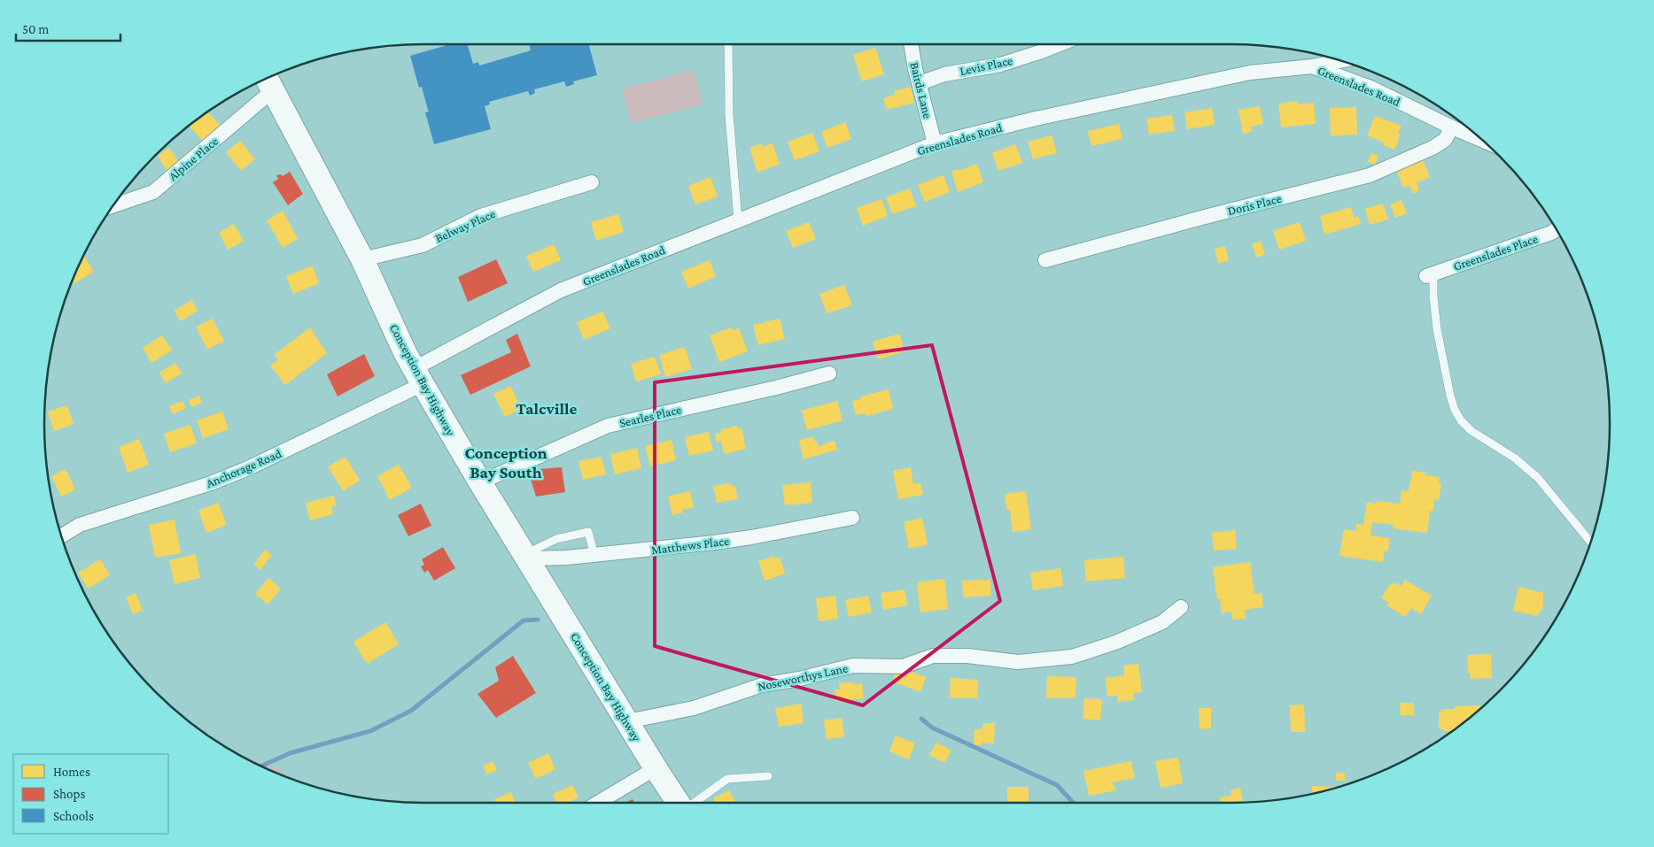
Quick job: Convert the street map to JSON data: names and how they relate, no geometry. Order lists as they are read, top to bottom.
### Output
{
  "streets": {
    "main road": ["Conception Bay Highway"],
    "street": [
      "Levis Place",
      "Greenslades Road",
      "Bairds Lane",
      "Alpine Place",
      "Doris Place",
      "Belway Place",
      "Greenslades Place",
      "Searles Place",
      "Anchorage Road",
      "Matthews Place",
      "Noseworthys Lane"
    ]
  },
  "crossings": [
    ["Levis Place", "Bairds Lane"],
    ["Greenslades Road", "Bairds Lane"],
    ["Greenslades Road", "Doris Place"],
    ["Greenslades Road", "Conception Bay Highway"],
    ["Greenslades Road", "Anchorage Road"],
    ["Alpine Place", "Conception Bay Highway"],
    ["Belway Place", "Conception Bay Highway"],
    ["Conception Bay Highway", "Searles Place"],
    ["Conception Bay Highway", "Anchorage Road"],
    ["Conception Bay Highway", "Matthews Place"],
    ["Conception Bay Highway", "Noseworthys Lane"]
  ],
  "districts": ["Talcville", "Conception Bay South"],
  "legend": ["Homes", "Shops", "Schools"],
  "scale_bar": "50 m"
}
